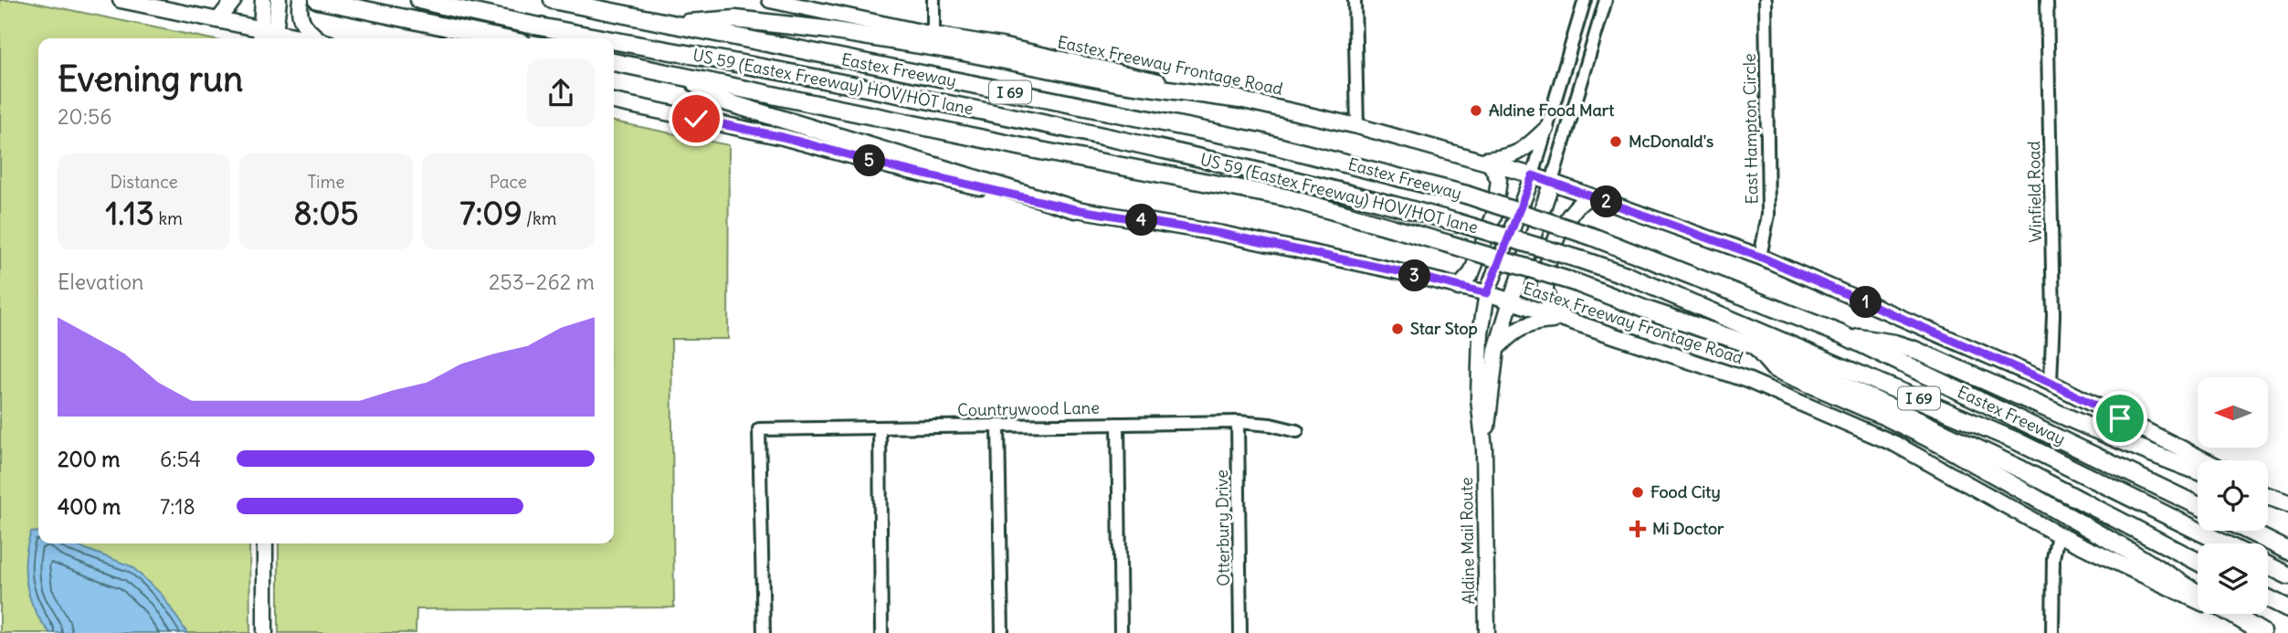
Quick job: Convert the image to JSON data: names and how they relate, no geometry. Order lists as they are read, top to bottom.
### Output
{
  "streets": {
    "highway": ["Eastex Freeway", "US 59 (Eastex Freeway) HOV/HOT lane", "I 69"],
    "main road": ["Eastex Freeway Frontage Road", "Aldine Mail Route"],
    "street": [
      "East Hampton Circle",
      "Winfield Road",
      "Countrywood Lane",
      "Otterbury Drive"
    ]
  },
  "crossings": [
    ["Eastex Freeway Frontage Road", "East Hampton Circle"],
    ["Eastex Freeway Frontage Road", "Winfield Road"],
    ["Eastex Freeway Frontage Road", "Aldine Mail Route"],
    ["Countrywood Lane", "Otterbury Drive"]
  ],
  "places": {
    "other": [
      "Aldine Food Mart",
      "McDonald's",
      "Star Stop",
      "Food City"
    ],
    "health": ["Mi Doctor"]
  },
  "north": "left",
  "page": {
    "heading": ["Evening run", "20:56"],
    "pins": [
      "5",
      "2",
      "4",
      "3",
      "1"
    ],
    "stats": [
      ["Distance", "1.13 km"],
      ["Time", "8:05"],
      ["Pace", "7:09 /km"]
    ],
    "chart": ["Elevation", "253–262 m"],
    "list": [
      {
        "name": "200 m",
        "note": "6:54"
      },
      {
        "name": "400 m",
        "note": "7:18"
      }
    ]
  }
}
